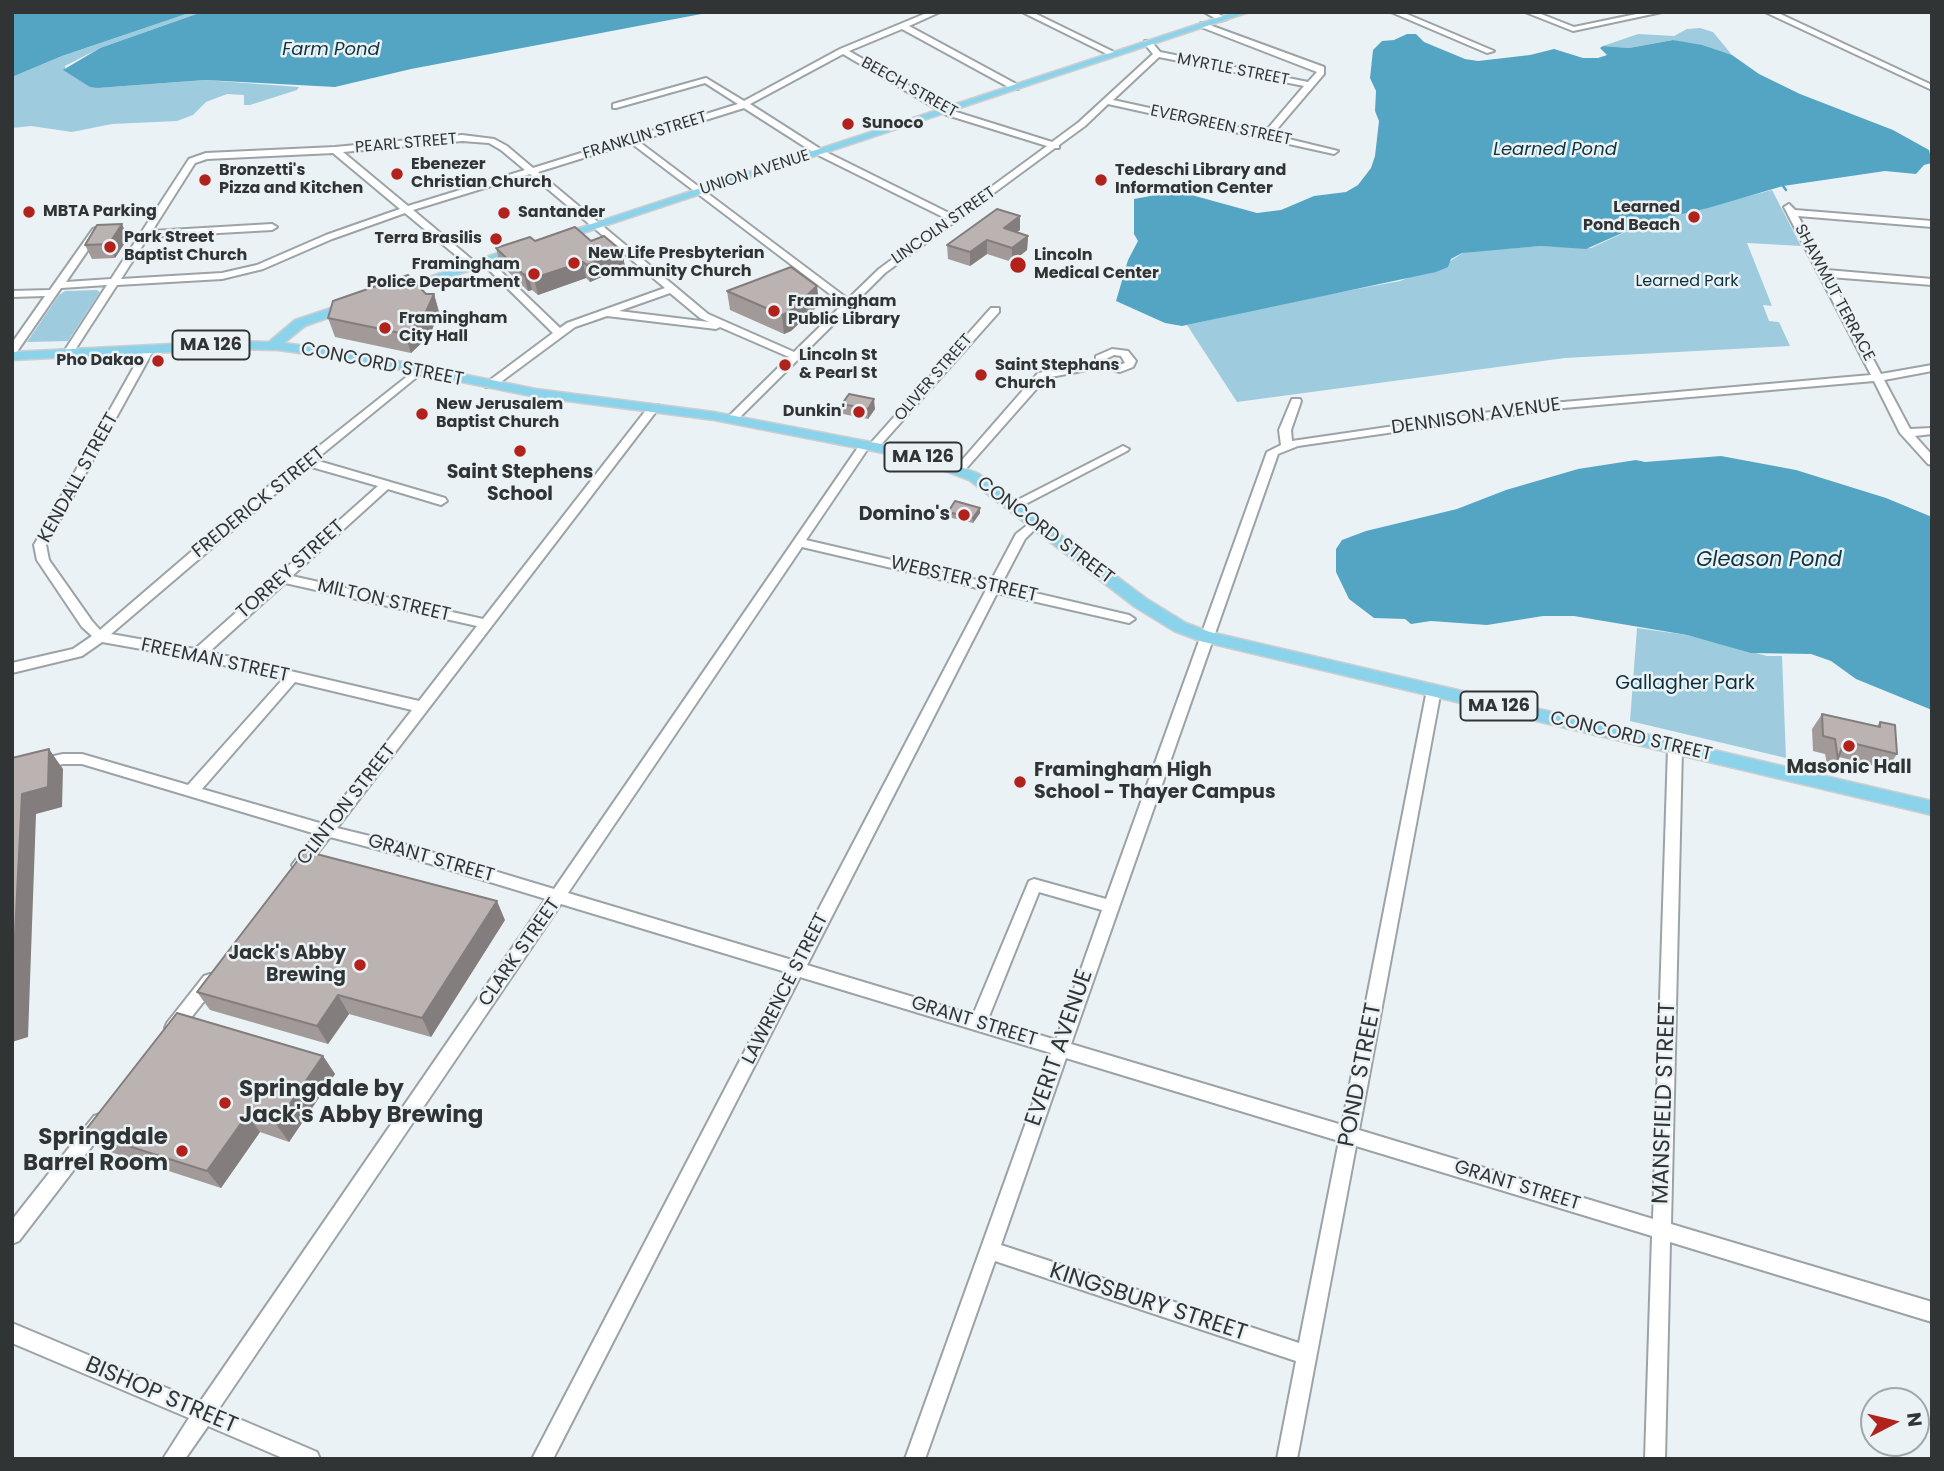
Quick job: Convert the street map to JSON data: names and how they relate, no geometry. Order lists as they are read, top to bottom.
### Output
{
  "streets": {
    "main road": ["UNION AVENUE", "MA 126", "CONCORD STREET"],
    "street": [
      "MYRTLE STREET",
      "BEECH STREET",
      "EVERGREEN STREET",
      "FRANKLIN STREET",
      "PEARL STREET",
      "LINCOLN STREET",
      "SHAWMUT TERRACE",
      "OLIVER STREET",
      "DENNISON AVENUE",
      "KENDALL STREET",
      "FREDERICK STREET",
      "TORREY STREET",
      "WEBSTER STREET",
      "MILTON STREET",
      "FREEMAN STREET",
      "CLINTON STREET",
      "GRANT STREET",
      "CLARK STREET",
      "LAWRENCE STREET",
      "EVERIT AVENUE",
      "POND STREET",
      "MANSFIELD STREET",
      "KINGSBURY STREET",
      "BISHOP STREET"
    ]
  },
  "crossings": [
    ["MYRTLE STREET", "LINCOLN STREET"],
    ["BEECH STREET", "FRANKLIN STREET"],
    ["BEECH STREET", "UNION AVENUE"],
    ["BEECH STREET", "LINCOLN STREET"],
    ["EVERGREEN STREET", "LINCOLN STREET"],
    ["FRANKLIN STREET", "PEARL STREET"],
    ["PEARL STREET", "UNION AVENUE"],
    ["PEARL STREET", "LINCOLN STREET"],
    ["LINCOLN STREET", "CONCORD STREET"],
    ["SHAWMUT TERRACE", "DENNISON AVENUE"],
    ["CONCORD STREET", "OLIVER STREET"],
    ["CONCORD STREET", "KENDALL STREET"],
    ["CONCORD STREET", "FREDERICK STREET"],
    ["CONCORD STREET", "CLINTON STREET"],
    ["CONCORD STREET", "CLARK STREET"],
    ["CONCORD STREET", "LAWRENCE STREET"],
    ["CONCORD STREET", "EVERIT AVENUE"],
    ["CONCORD STREET", "POND STREET"],
    ["CONCORD STREET", "MANSFIELD STREET"],
    ["OLIVER STREET", "CLARK STREET"],
    ["KENDALL STREET", "FREDERICK STREET"],
    ["KENDALL STREET", "FREEMAN STREET"],
    ["FREDERICK STREET", "FREEMAN STREET"],
    ["TORREY STREET", "MILTON STREET"],
    ["TORREY STREET", "FREEMAN STREET"],
    ["WEBSTER STREET", "CLARK STREET"],
    ["WEBSTER STREET", "LAWRENCE STREET"],
    ["MILTON STREET", "CLINTON STREET"],
    ["FREEMAN STREET", "CLINTON STREET"],
    ["CLINTON STREET", "GRANT STREET"],
    ["GRANT STREET", "CLARK STREET"],
    ["GRANT STREET", "LAWRENCE STREET"],
    ["GRANT STREET", "EVERIT AVENUE"],
    ["GRANT STREET", "POND STREET"],
    ["GRANT STREET", "MANSFIELD STREET"],
    ["CLARK STREET", "BISHOP STREET"],
    ["EVERIT AVENUE", "KINGSBURY STREET"],
    ["POND STREET", "KINGSBURY STREET"]
  ],
  "water": ["Farm Pond", "Learned Pond", "Gleason Pond"],
  "parks": ["Learned Park", "Gallagher Park"],
  "places": [
    "Sunoco",
    "Ebenezer Christian Church",
    "Bronzetti's Pizza and Kitchen",
    "Tedeschi Library and Information Center",
    "MBTA Parking",
    "Santander",
    "Learned Pond Beach",
    "Terra Brasilis",
    "Park Street Baptist Church",
    "New Life Presbyterian Community Church",
    "Lincoln Medical Center",
    "Framingham Police Department",
    "Framingham Public Library",
    "Framingham City Hall",
    "Pho Dakao",
    "Lincoln St & Pearl St",
    "Saint Stephans Church",
    "Dunkin'",
    "New Jerusalem Baptist Church",
    "Saint Stephens School",
    "Domino's",
    "Masonic Hall",
    "Framingham High School - Thayer Campus",
    "Jack's Abby Brewing",
    "Springdale by Jack's Abby Brewing",
    "Springdale Barrel Room"
  ],
  "north": "right"
}
